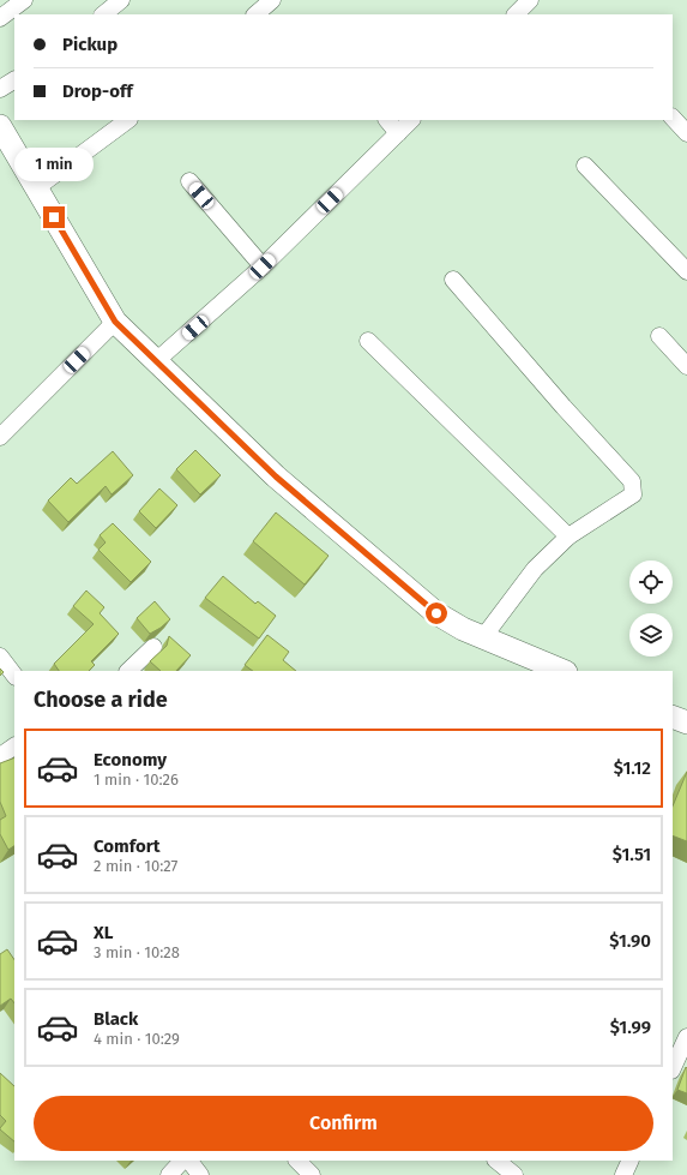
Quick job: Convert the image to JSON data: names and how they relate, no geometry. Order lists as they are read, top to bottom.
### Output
{
  "page": {
    "banner": ["Pickup", "Drop-off"],
    "bubble": "1 min",
    "heading": "Choose a ride",
    "list": [
      {
        "name": "Economy",
        "note": "1 min · 10:26",
        "value": "$1.12"
      },
      {
        "name": "Comfort",
        "note": "2 min · 10:27",
        "value": "$1.51"
      },
      {
        "name": "XL",
        "note": "3 min · 10:28",
        "value": "$1.90"
      },
      {
        "name": "Black",
        "note": "4 min · 10:29",
        "value": "$1.99"
      }
    ],
    "buttons": "Confirm"
  }
}
